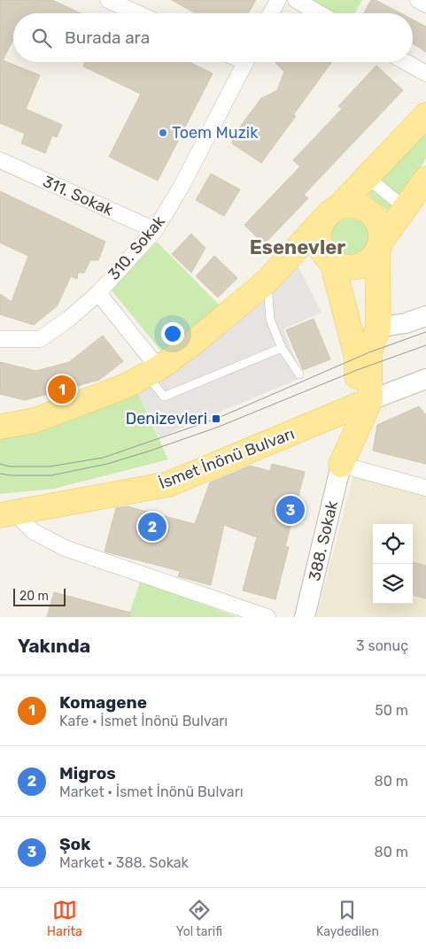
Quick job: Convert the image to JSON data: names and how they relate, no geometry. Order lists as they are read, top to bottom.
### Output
{
  "streets": {
    "main road": ["İsmet İnönü Bulvarı"],
    "street": ["311. Sokak", "310. Sokak", "388. Sokak"]
  },
  "crossings": [
    ["311. Sokak", "310. Sokak"]
  ],
  "districts": ["Esenevler"],
  "places": {
    "other": ["Toem Muzik"],
    "transit": ["Denizevleri"]
  },
  "scale_bar": "20 m",
  "page": {
    "search": "Burada ara",
    "pins": ["1", "3", "2"],
    "scale": "20 m",
    "heading": ["Yakında", "3 sonuç"],
    "list": [
      {
        "mark": "1",
        "name": "Komagene",
        "note": "Kafe · İsmet İnönü Bulvarı",
        "value": "50 m"
      },
      {
        "mark": "2",
        "name": "Migros",
        "note": "Market · İsmet İnönü Bulvarı",
        "value": "80 m"
      },
      {
        "mark": "3",
        "name": "Şok",
        "note": "Market · 388. Sokak",
        "value": "80 m"
      }
    ],
    "nav": ["Harita", "Yol tarifi", "Kaydedilen"]
  }
}
